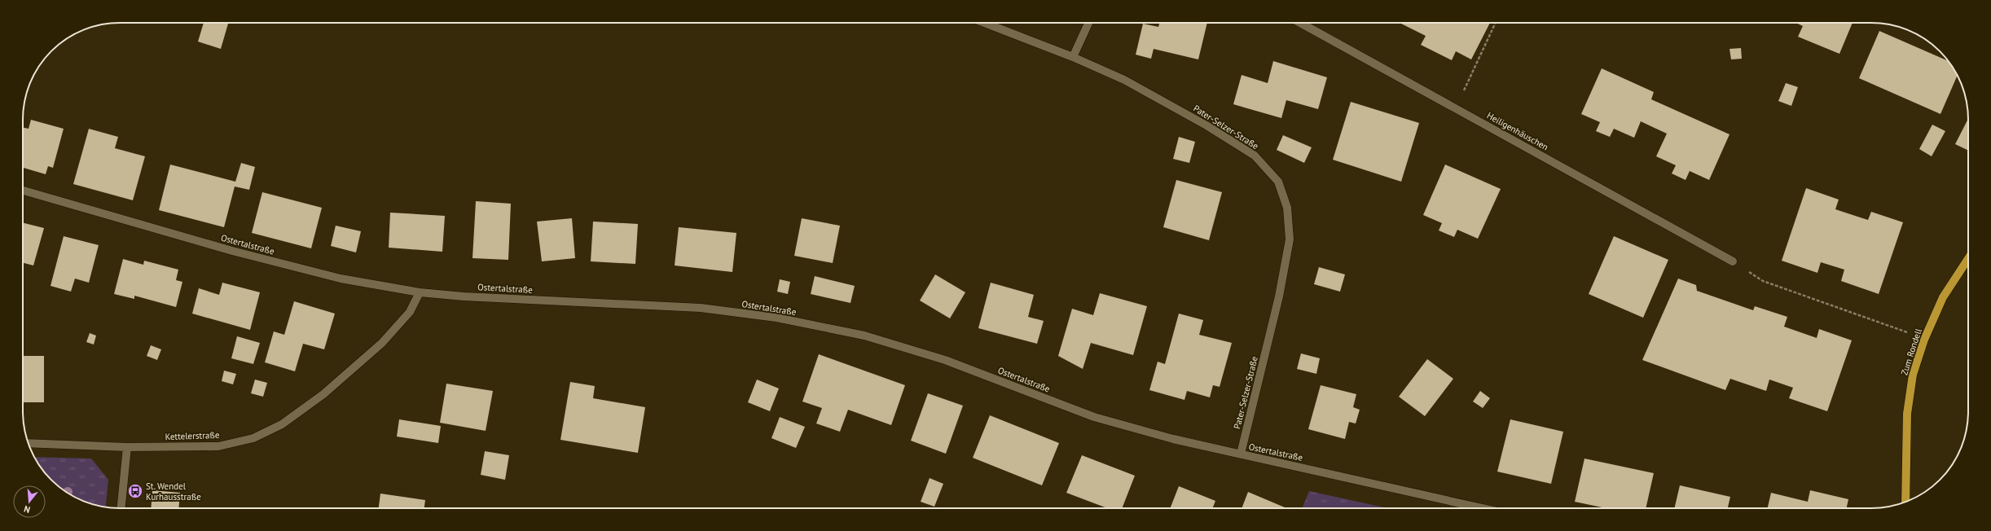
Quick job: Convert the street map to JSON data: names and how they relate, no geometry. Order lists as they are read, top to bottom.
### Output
{
  "streets": {
    "main road": ["Zum Rondell"],
    "street": [
      "Pater-Selzer-Straße",
      "Heiligenhäuschen",
      "Ostertalstraße",
      "Kettelerstraße"
    ]
  },
  "crossings": [
    ["Pater-Selzer-Straße", "Ostertalstraße"],
    ["Ostertalstraße", "Kettelerstraße"]
  ],
  "places": {
    "bus stop": ["St. Wendel Kurhausstraße"]
  },
  "north": "bottom"
}
